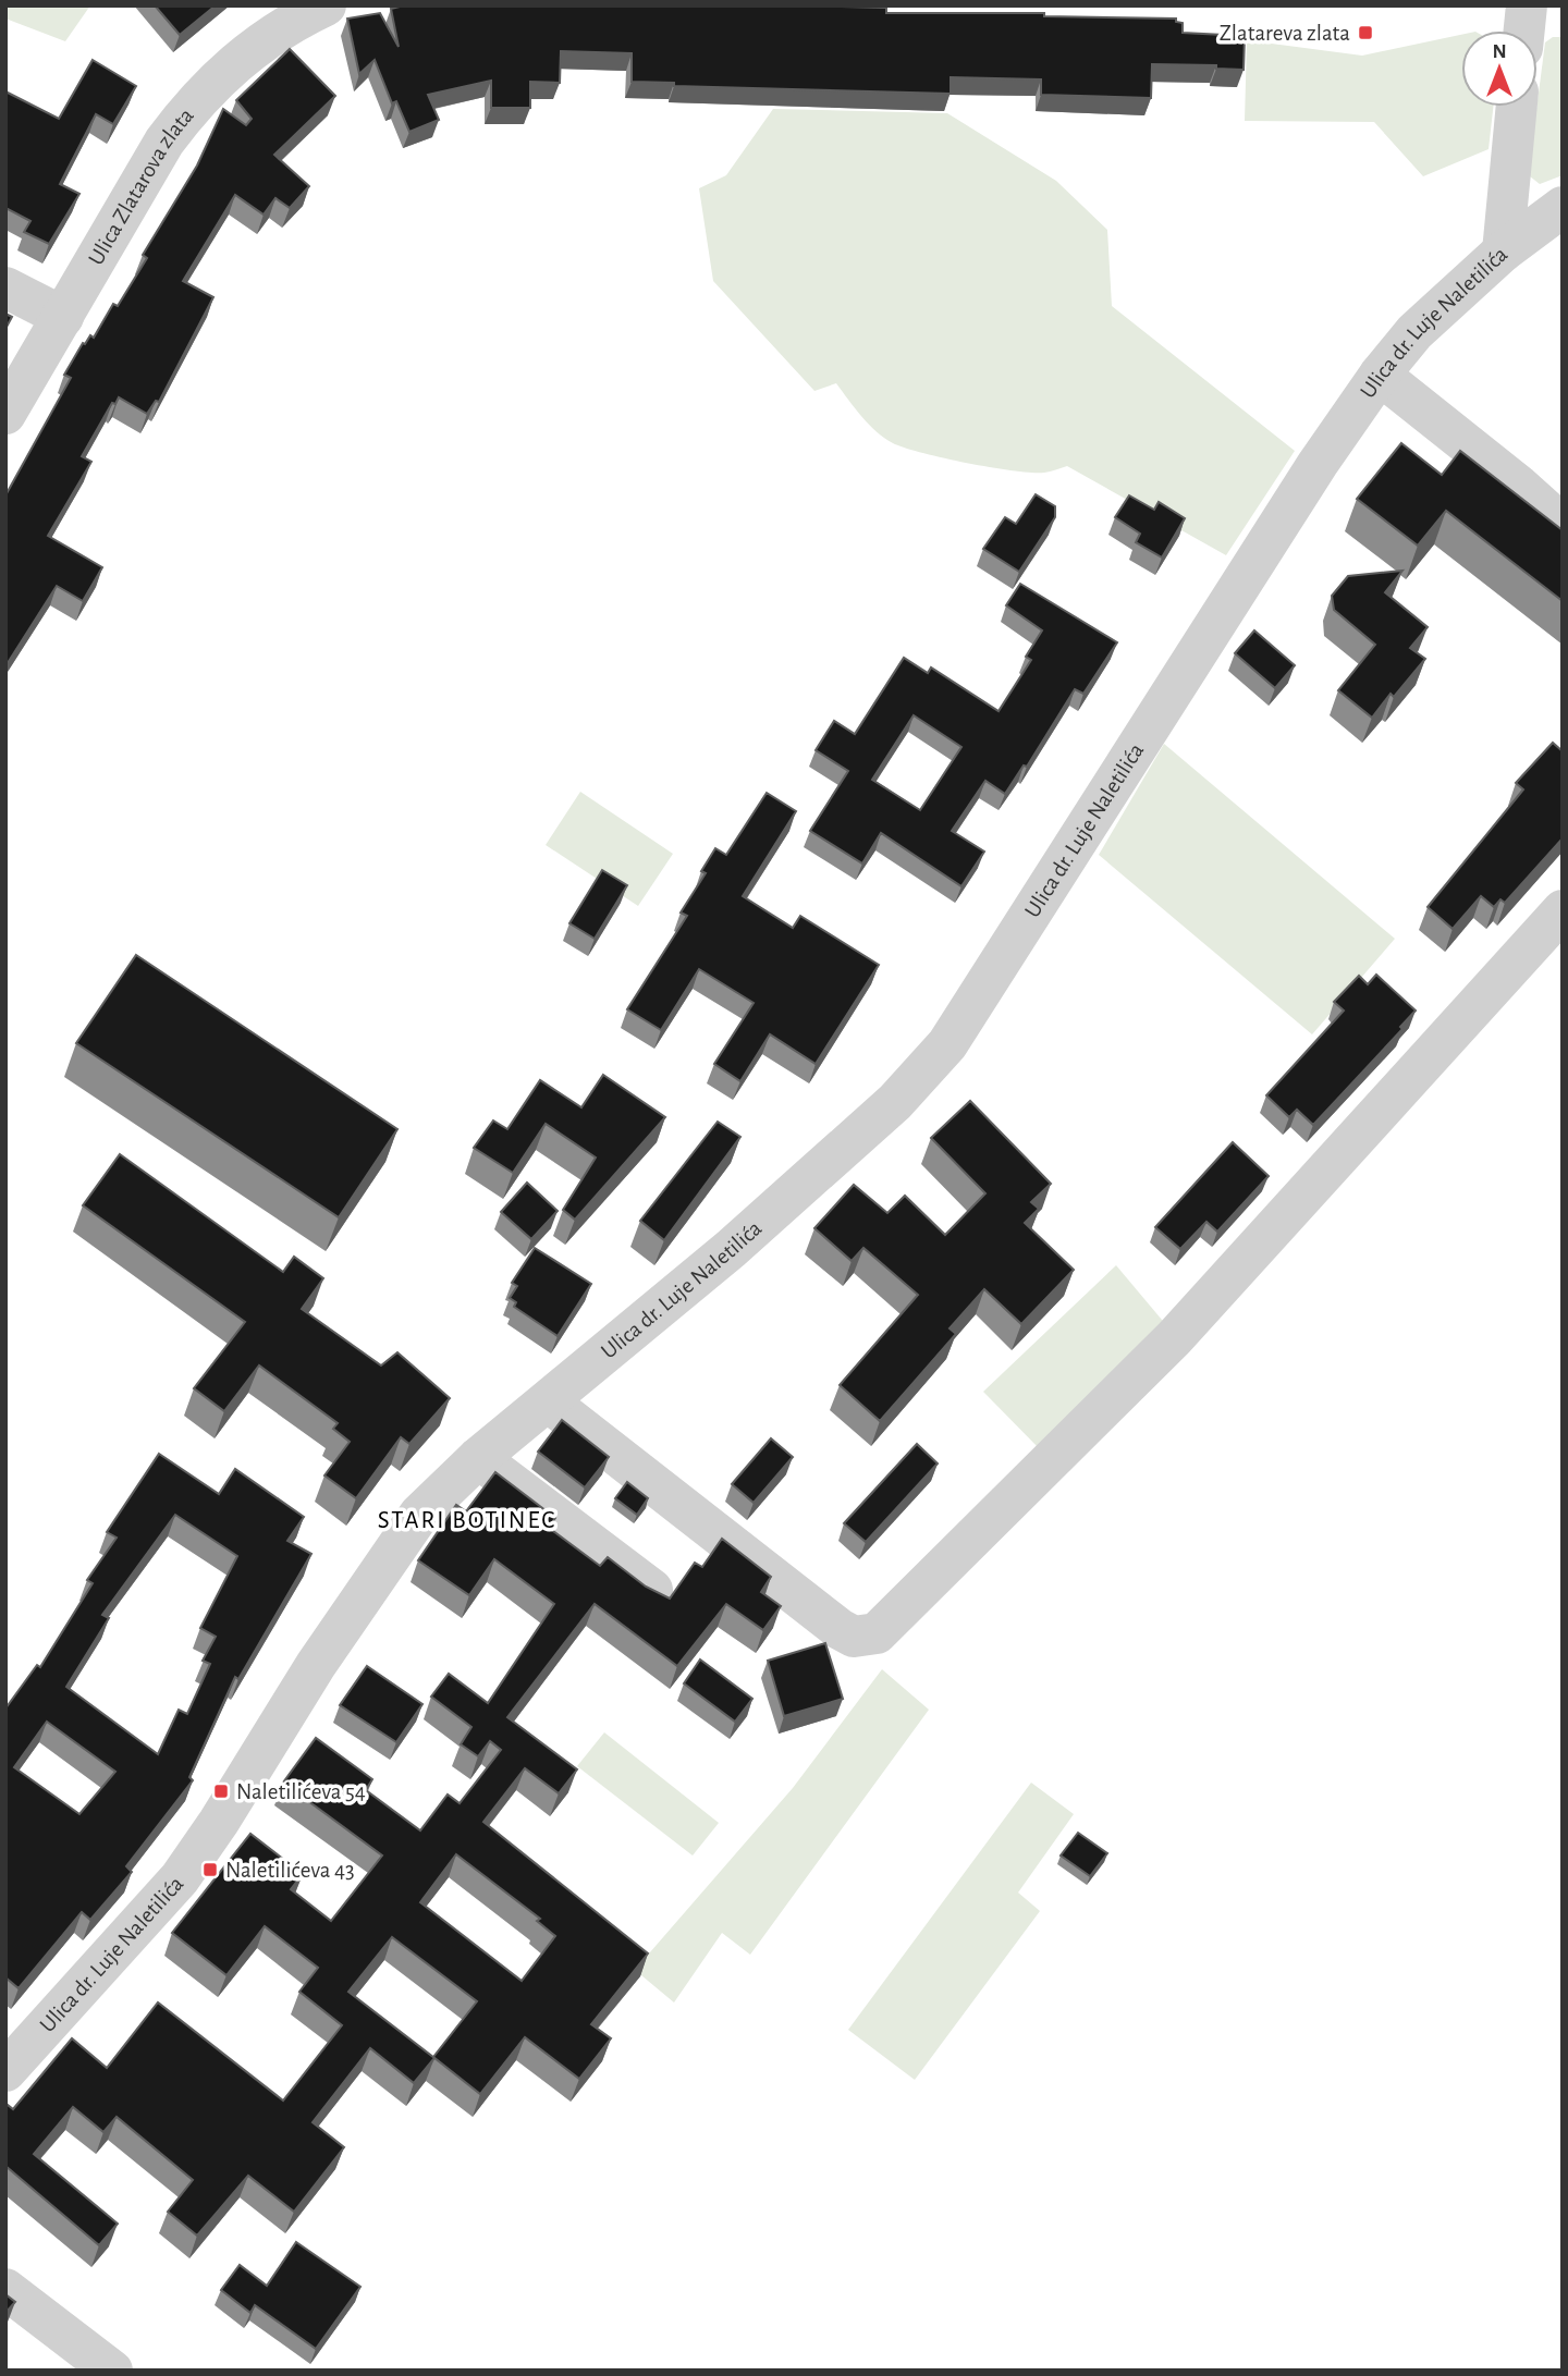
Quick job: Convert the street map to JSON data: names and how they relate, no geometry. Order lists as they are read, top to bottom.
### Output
{
  "streets": {
    "street": ["Ulica Zlatarova zlata", "Ulica dr. Luje Naletilića"]
  },
  "districts": ["STARI BOTINEC"],
  "places": {
    "transit": ["Zlatareva zlata", "Naletilićeva 54", "Naletilićeva 43"]
  },
  "north": "top"
}
